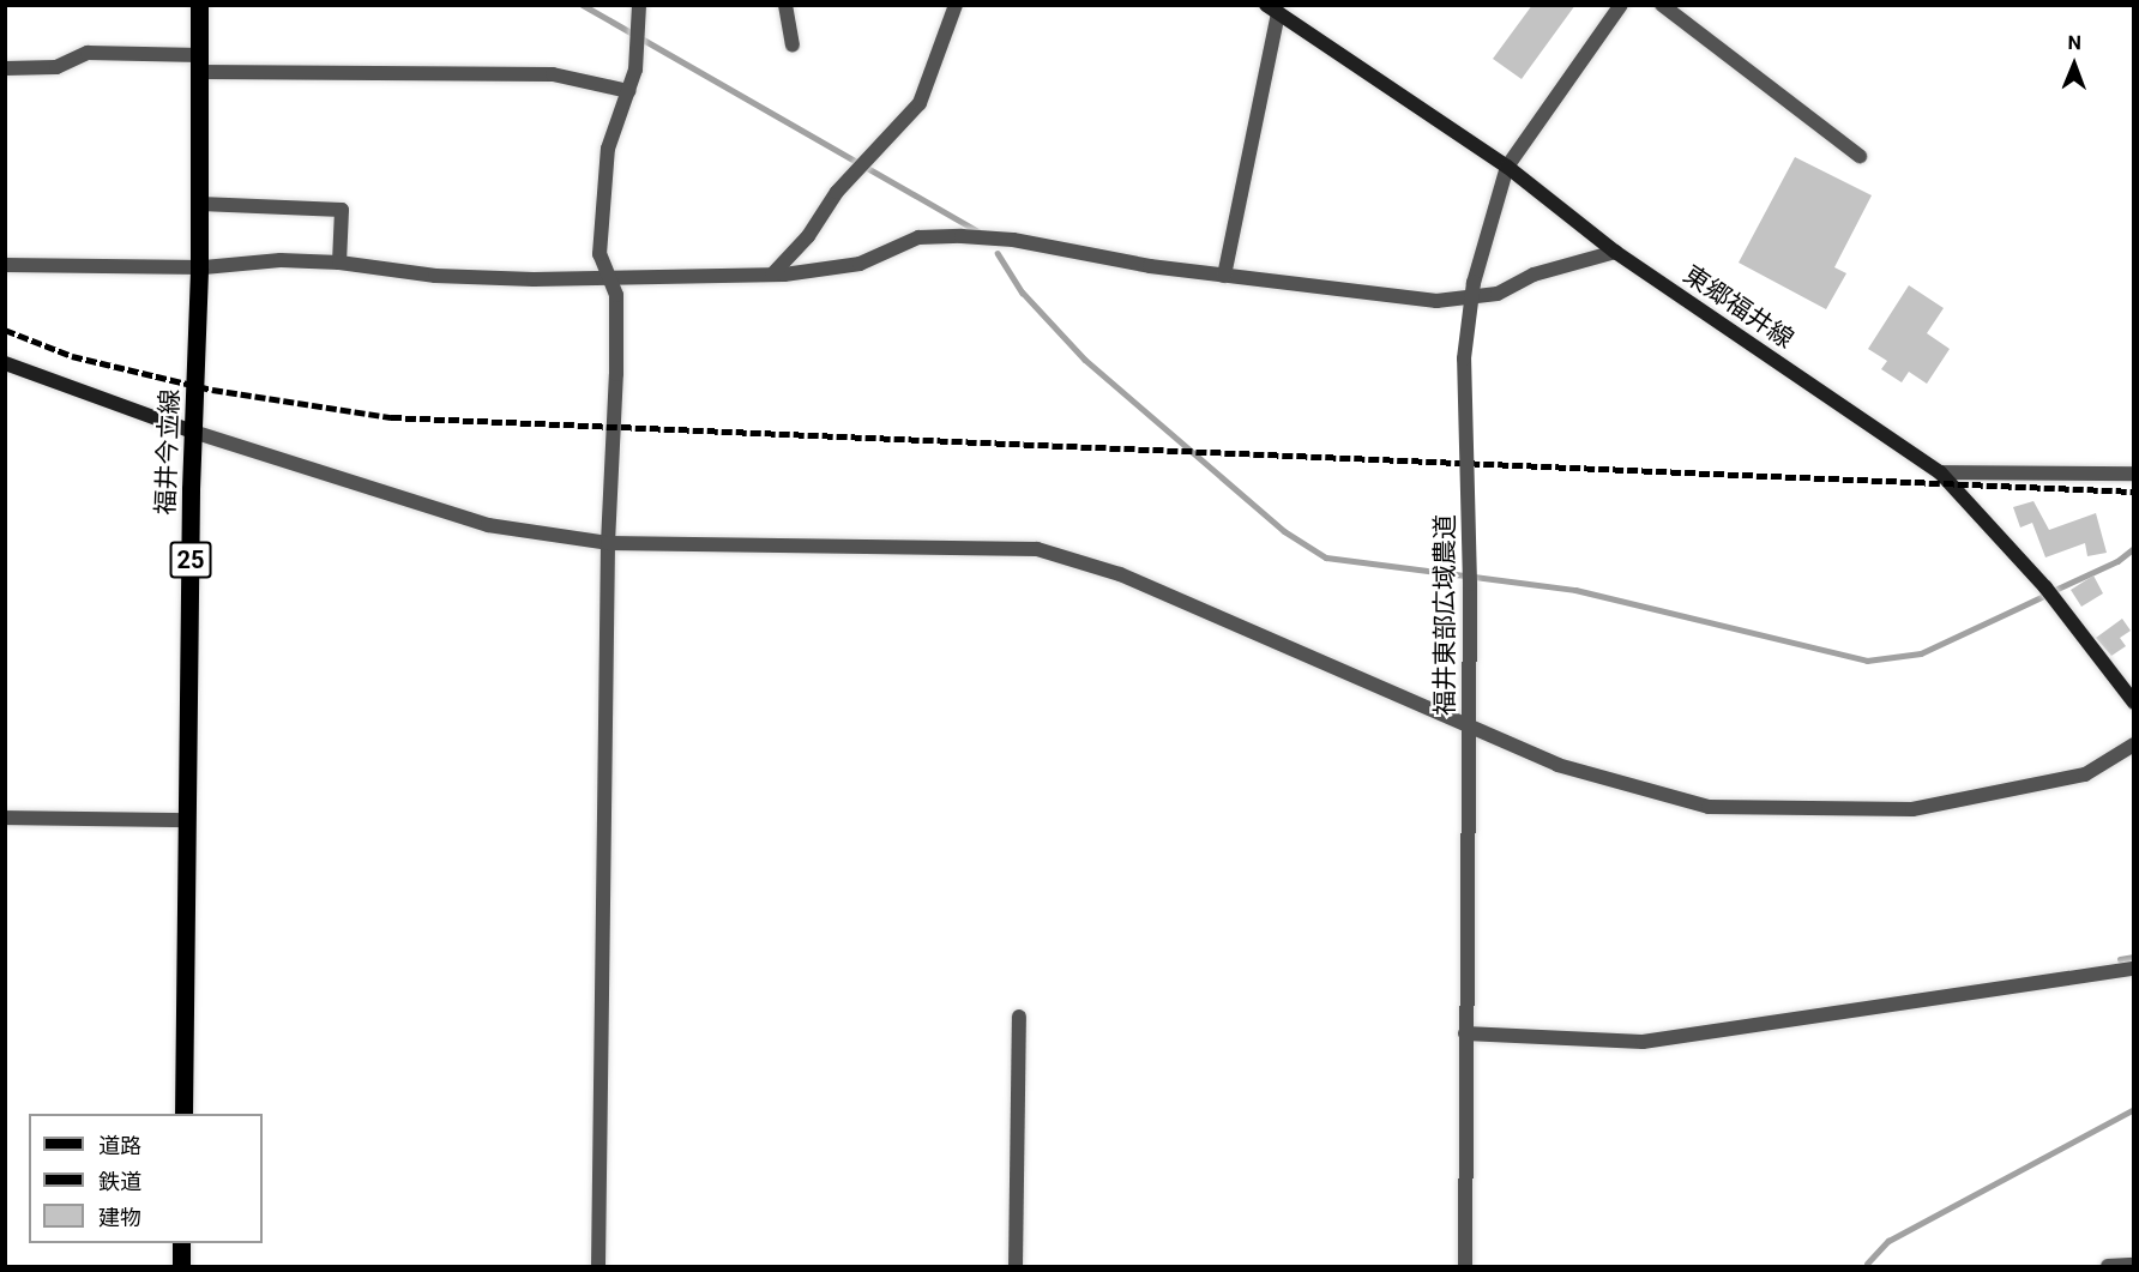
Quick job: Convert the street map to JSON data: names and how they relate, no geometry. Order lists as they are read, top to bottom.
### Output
{
  "streets": {
    "main road": ["東郷福井線", "福井今立線", "25"],
    "street": ["福井東部広域農道"]
  },
  "crossings": [
    ["東郷福井線", "福井東部広域農道"]
  ],
  "legend": ["道路", "鉄道", "建物"],
  "north": "top"
}
